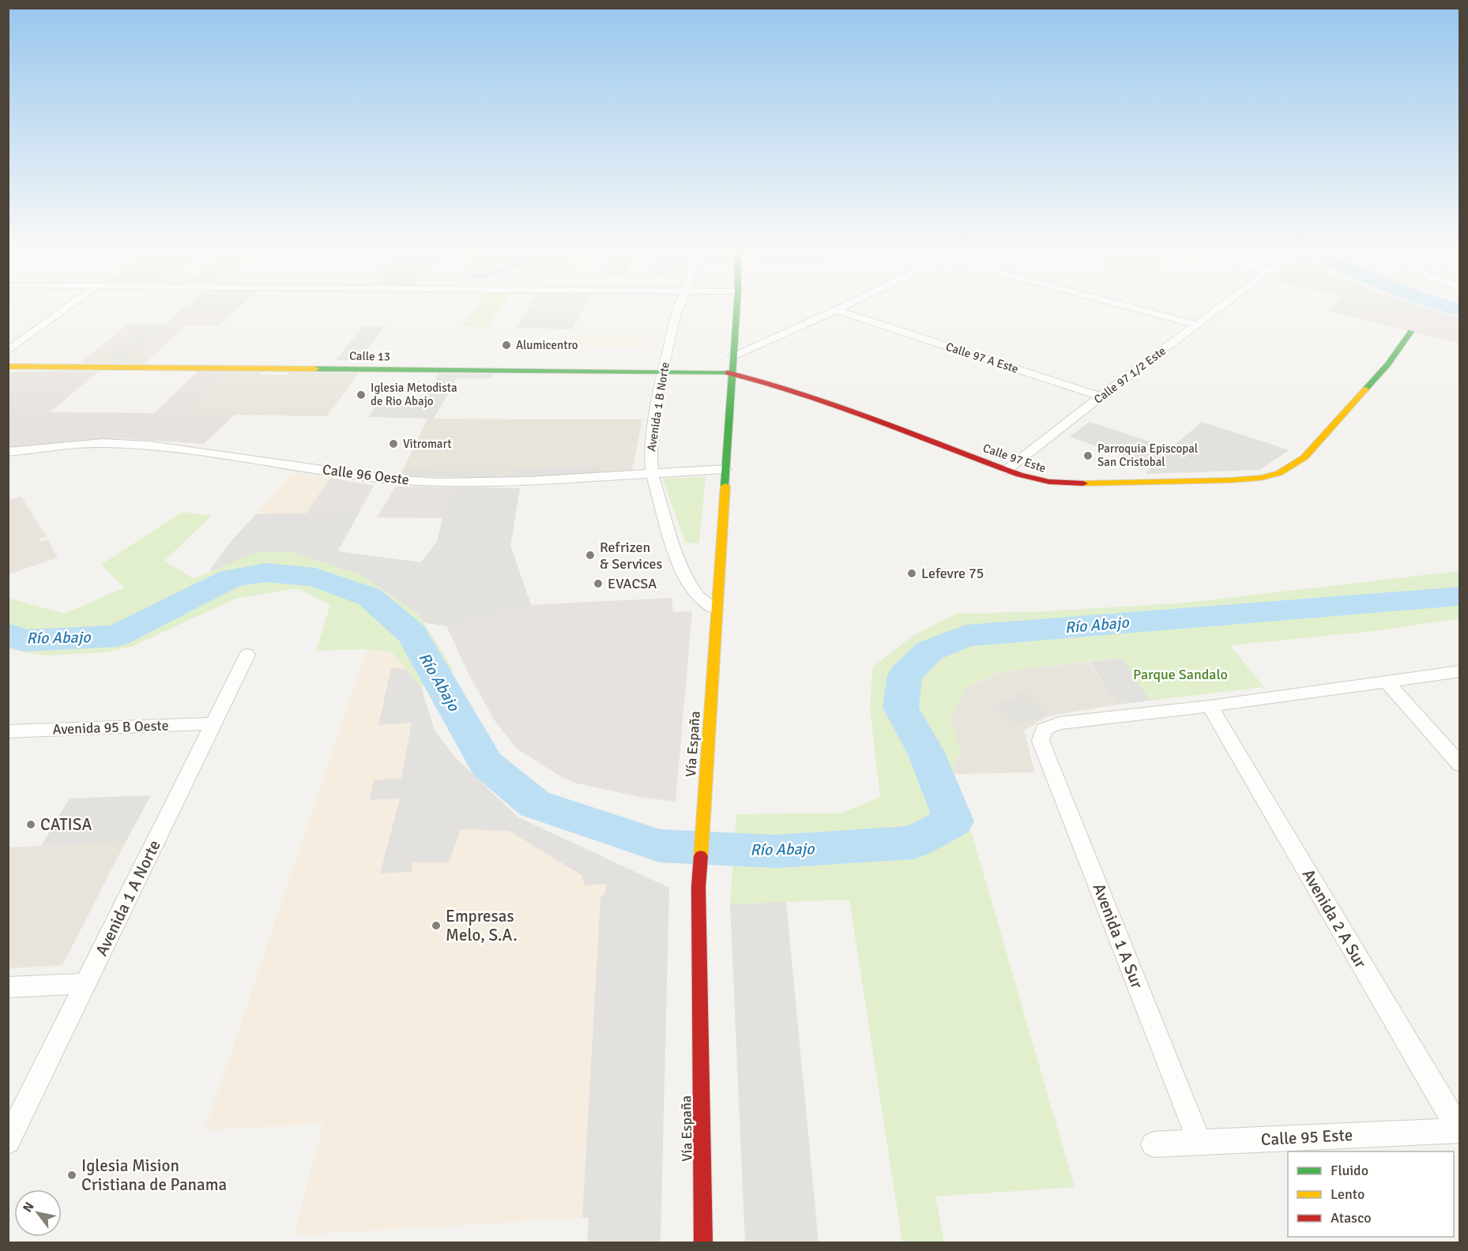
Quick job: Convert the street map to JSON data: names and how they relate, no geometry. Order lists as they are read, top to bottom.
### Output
{
  "streets": {
    "street": [
      "Calle 13",
      "Calle 97 A Este",
      "Calle 97 1/2 Este",
      "Avenida 1 B Norte",
      "Calle 97 Este",
      "Calle 96 Oeste",
      "Avenida 95 B Oeste",
      "Vía España",
      "Avenida 1 A Norte",
      "Avenida 2 A Sur",
      "Avenida 1 A Sur",
      "Calle 95 Este"
    ]
  },
  "crossings": [
    ["Calle 13", "Avenida 1 B Norte"],
    ["Calle 13", "Calle 97 Este"],
    ["Calle 13", "Vía España"],
    ["Calle 97 A Este", "Calle 97 1/2 Este"],
    ["Calle 97 1/2 Este", "Calle 97 Este"],
    ["Avenida 1 B Norte", "Calle 96 Oeste"],
    ["Avenida 1 B Norte", "Vía España"],
    ["Calle 97 Este", "Vía España"],
    ["Calle 96 Oeste", "Vía España"],
    ["Avenida 95 B Oeste", "Avenida 1 A Norte"],
    ["Avenida 2 A Sur", "Avenida 1 A Sur"],
    ["Avenida 2 A Sur", "Calle 95 Este"],
    ["Avenida 1 A Sur", "Calle 95 Este"]
  ],
  "water": ["Río Abajo"],
  "parks": ["Parque Sandalo"],
  "places": [
    "Alumicentro",
    "Iglesia Metodista de Rio Abajo",
    "Vitromart",
    "Parroquia Episcopal San Cristobal",
    "Refrizen & Services",
    "Lefevre 75",
    "EVACSA",
    "CATISA",
    "Empresas Melo, S.A.",
    "Iglesia Mision Cristiana de Panama"
  ],
  "legend": ["Fluido", "Lento", "Atasco"],
  "north": "top left"
}
